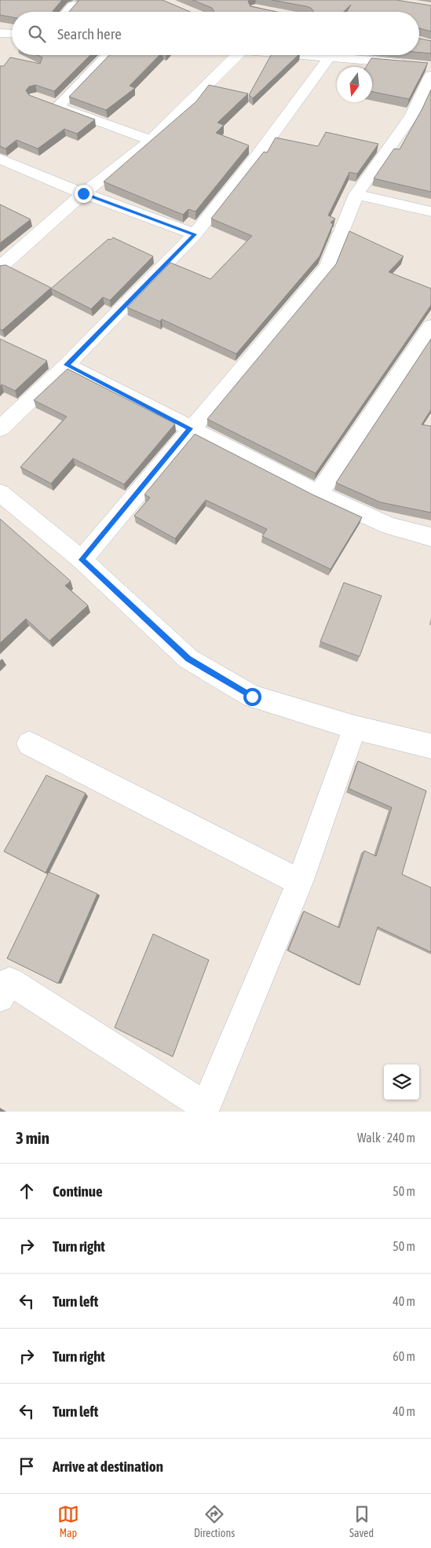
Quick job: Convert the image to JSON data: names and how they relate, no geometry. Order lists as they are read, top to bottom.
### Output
{
  "north": "bottom",
  "page": {
    "search": "Search here",
    "heading": ["3 min", "Walk · 240 m"],
    "list": [
      ["Continue", "50 m"],
      ["Turn right", "50 m"],
      ["Turn left", "40 m"],
      ["Turn right", "60 m"],
      ["Turn left", "40 m"],
      "Arrive at destination"
    ],
    "nav": ["Map", "Directions", "Saved"]
  }
}
